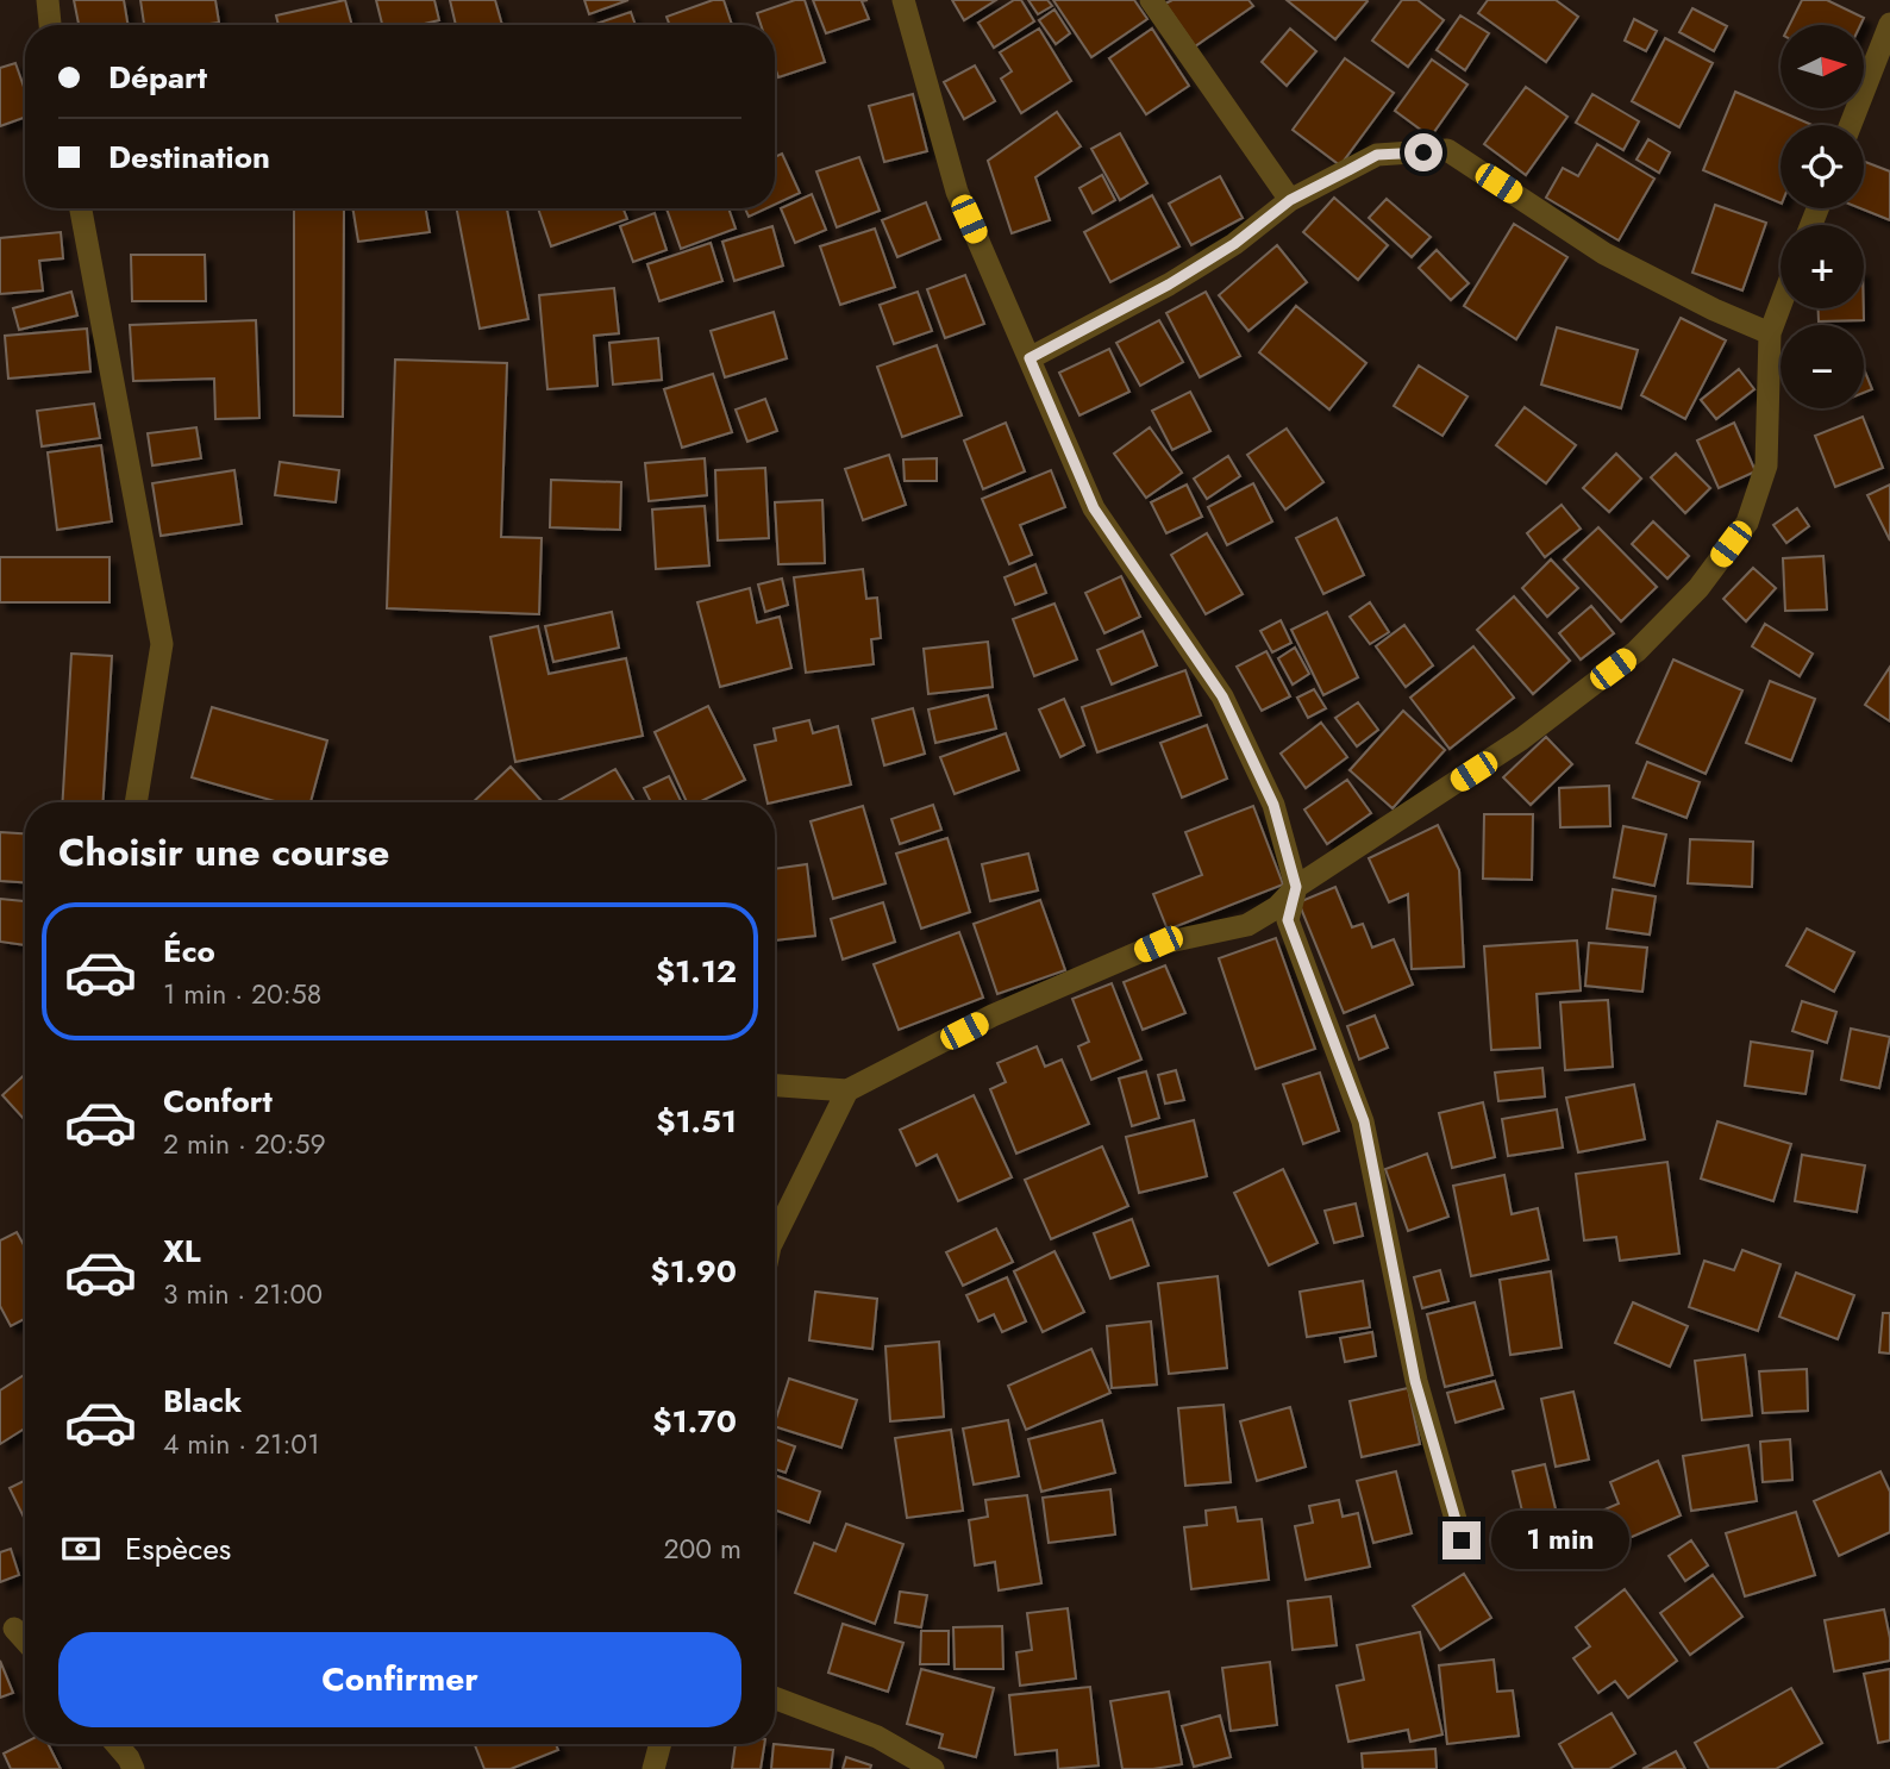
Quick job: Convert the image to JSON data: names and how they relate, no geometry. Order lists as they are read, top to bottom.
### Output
{
  "north": "right",
  "page": {
    "map_buttons": ["+", "−"],
    "banner": ["Départ", "Destination"],
    "heading": "Choisir une course",
    "list": [
      {
        "name": "Éco",
        "note": "1 min · 20:58",
        "value": "$1.12"
      },
      {
        "name": "Confort",
        "note": "2 min · 20:59",
        "value": "$1.51"
      },
      {
        "name": "XL",
        "note": "3 min · 21:00",
        "value": "$1.90"
      },
      {
        "name": "Black",
        "note": "4 min · 21:01",
        "value": "$1.70"
      }
    ],
    "pay": ["Espèces", "200 m"],
    "bubble": "1 min",
    "buttons": "Confirmer"
  }
}
